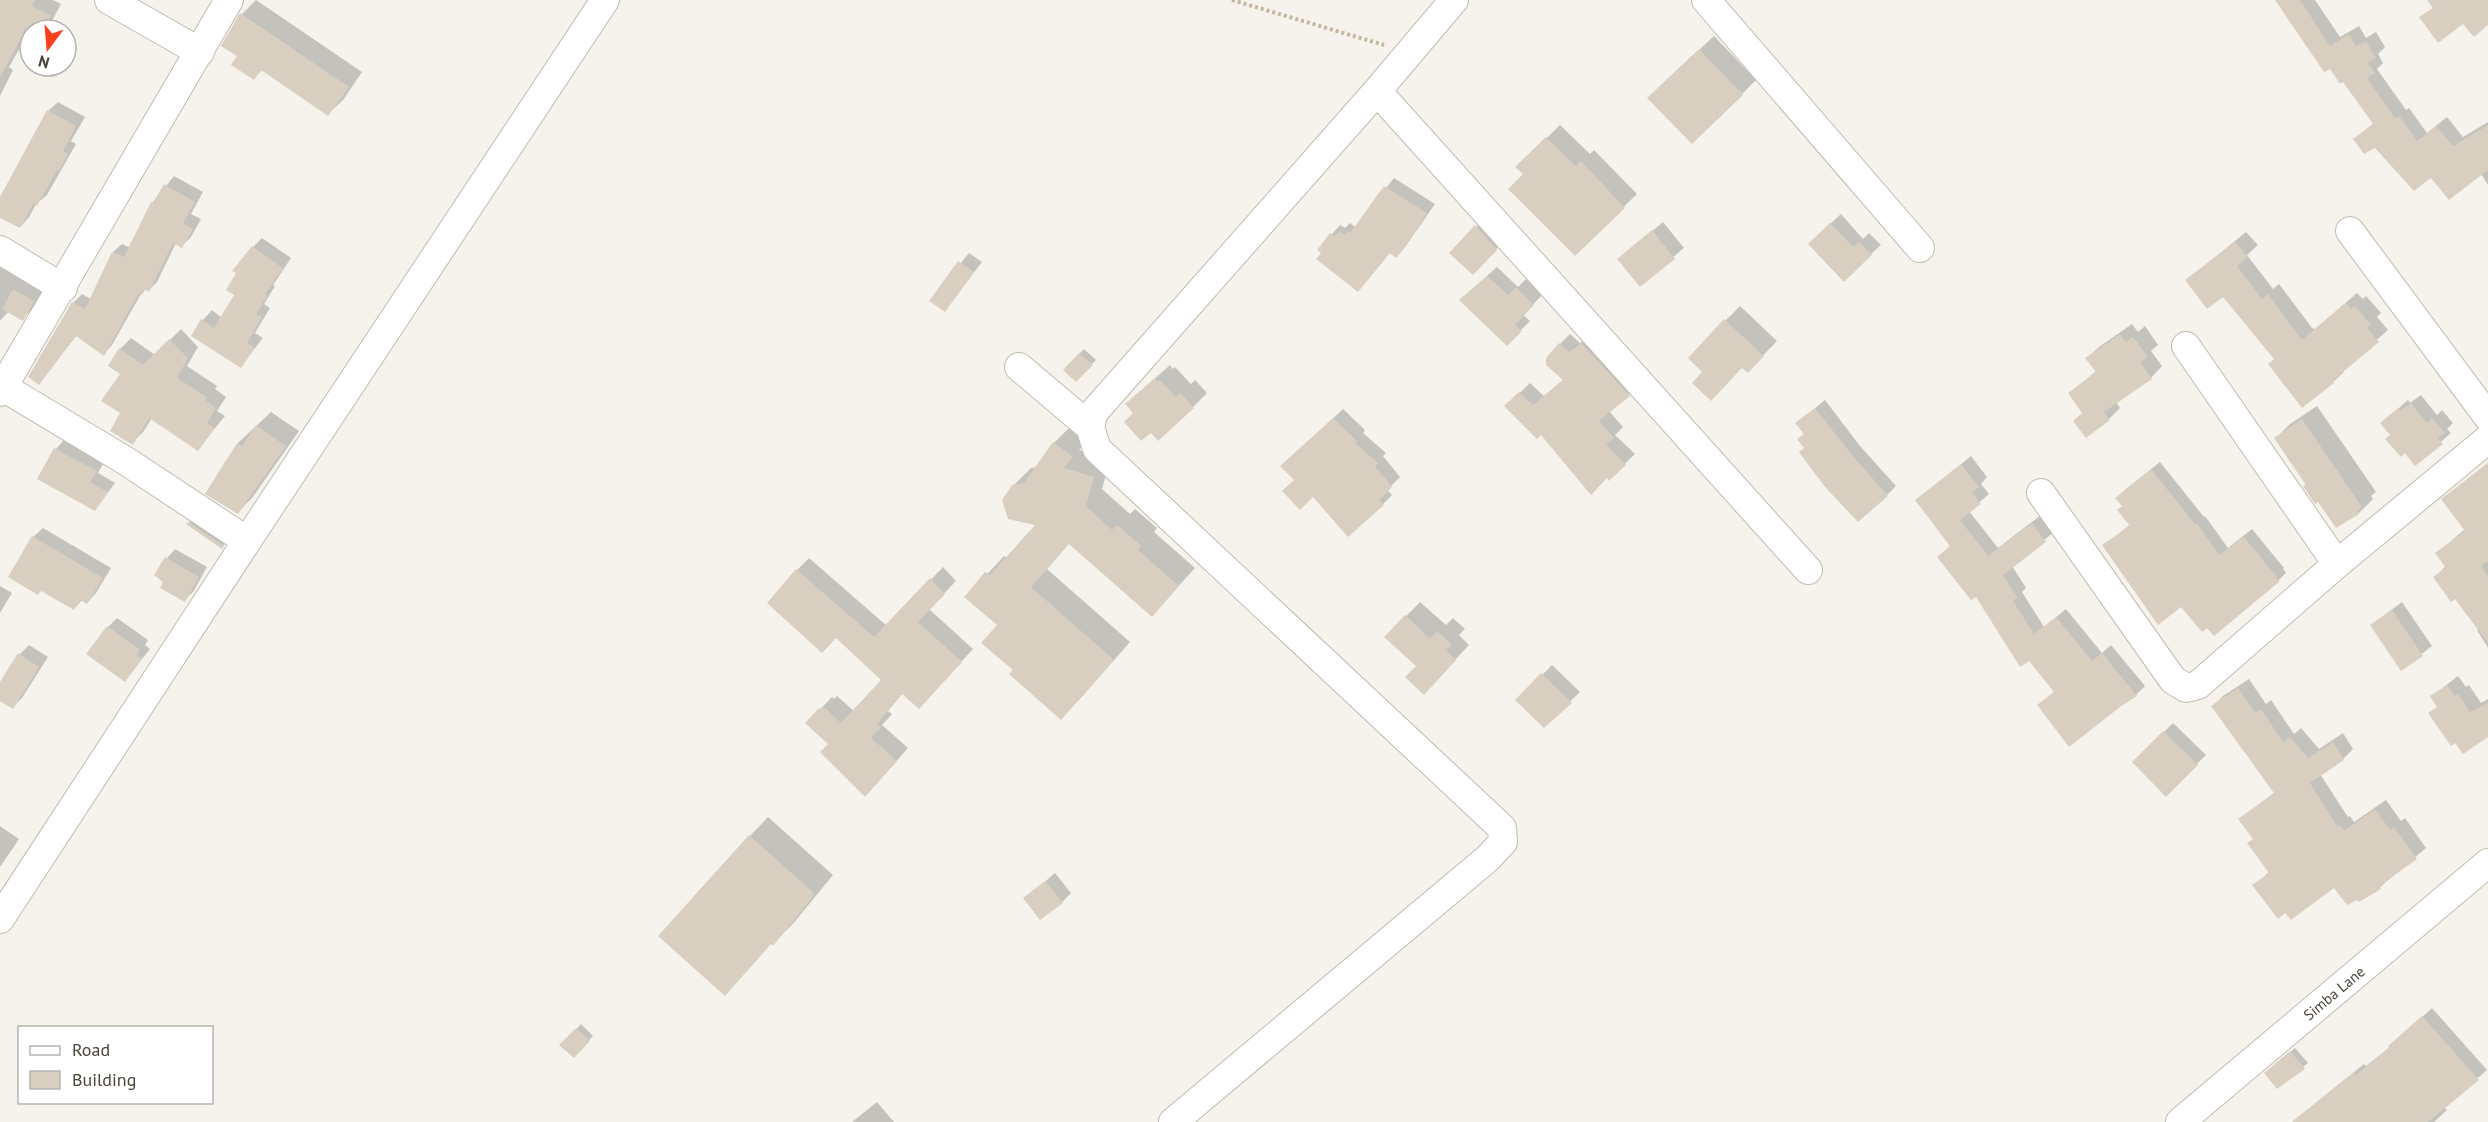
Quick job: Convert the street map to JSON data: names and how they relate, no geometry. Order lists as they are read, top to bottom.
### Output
{
  "streets": {
    "street": ["Simba Lane"]
  },
  "legend": ["Road", "Building"],
  "north": "bottom"
}
